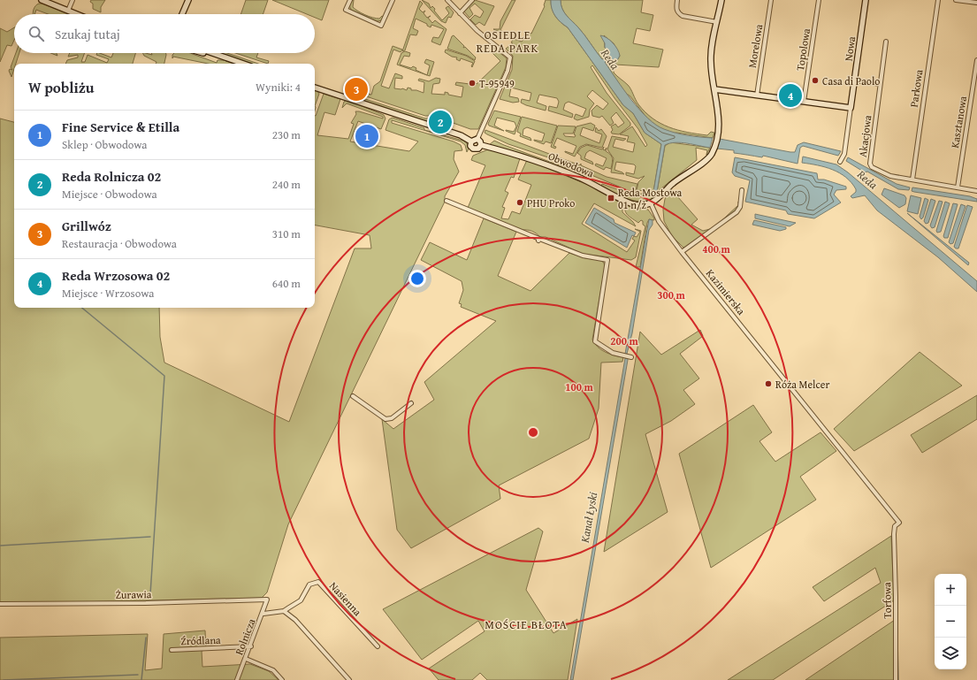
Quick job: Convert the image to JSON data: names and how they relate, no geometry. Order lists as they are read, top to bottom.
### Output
{
  "streets": {
    "main road": ["Nowa", "Obwodowa"],
    "street": [
      "Morelowa",
      "Topolowa",
      "Parkowa",
      "Kasztanowa",
      "Akacjowa",
      "Kazimierska",
      "Żurawia",
      "Nasienna",
      "Torfowa",
      "Rolnicza",
      "Źródlana"
    ]
  },
  "crossings": [
    ["Parkowa", "Akacjowa"],
    ["Kasztanowa", "Akacjowa"],
    ["Obwodowa", "Kazimierska"],
    ["Kazimierska", "Torfowa"],
    ["Żurawia", "Rolnicza"],
    ["Nasienna", "Rolnicza"],
    ["Rolnicza", "Źródlana"]
  ],
  "districts": ["OSIEDLE REDA PARK", "MOŚCIE BŁOTA"],
  "water": ["Reda", "Kanał Łyski"],
  "places": {
    "other": [
      "Casa di Paolo",
      "T-95949",
      "PHU Proko",
      "Róża Melcer"
    ],
    "transit": ["Reda Mostowa 01 n/ż"]
  },
  "page": {
    "search": "Szukaj tutaj",
    "heading": ["W pobliżu", "Wyniki: 4"],
    "pins": [
      "3",
      "4",
      "2",
      "1"
    ],
    "list": [
      {
        "mark": "1",
        "name": "Fine Service & Etilla",
        "note": "Sklep · Obwodowa",
        "value": "230 m"
      },
      {
        "mark": "2",
        "name": "Reda Rolnicza 02",
        "note": "Miejsce · Obwodowa",
        "value": "240 m"
      },
      {
        "mark": "3",
        "name": "Grillwóz",
        "note": "Restauracja · Obwodowa",
        "value": "310 m"
      },
      {
        "mark": "4",
        "name": "Reda Wrzosowa 02",
        "note": "Miejsce · Wrzosowa",
        "value": "640 m"
      }
    ],
    "map_buttons": ["+", "−"]
  },
  "rings": [
    "400 m",
    "300 m",
    "200 m",
    "100 m"
  ]
}
